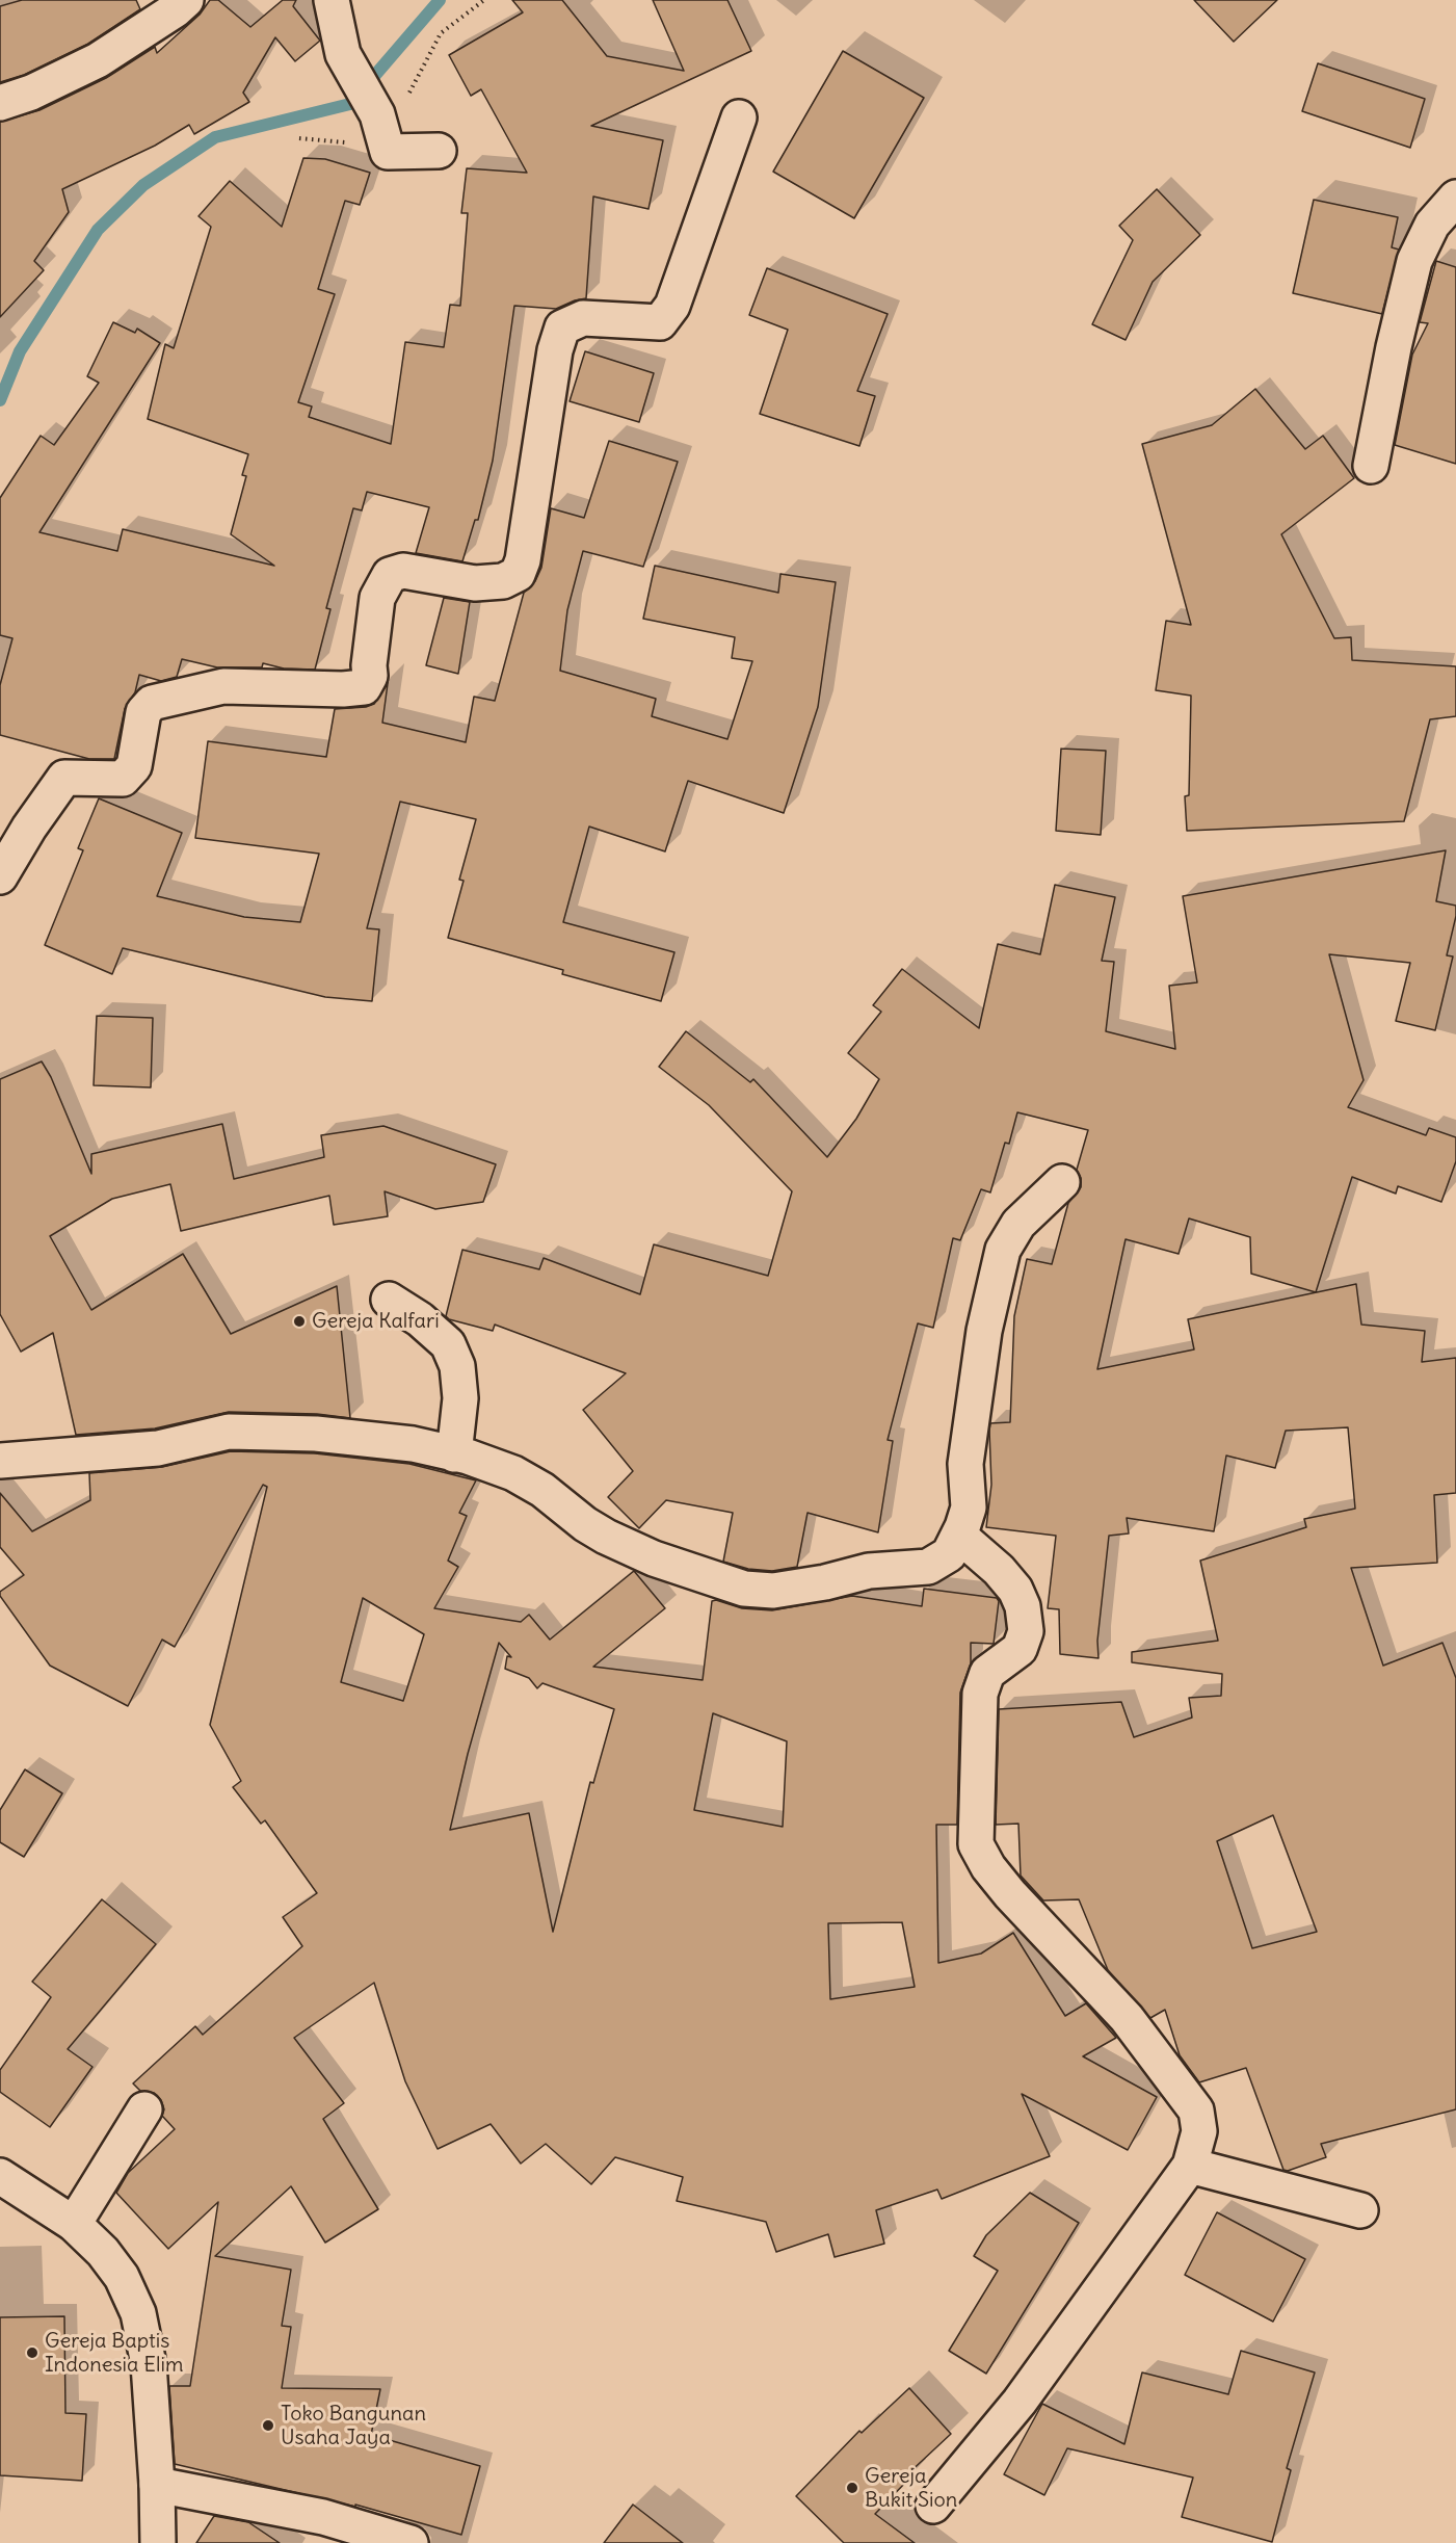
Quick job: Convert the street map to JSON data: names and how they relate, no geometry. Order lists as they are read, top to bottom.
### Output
{
  "places": [
    "Gereja Kalfari",
    "Gereja Baptis Indonesia Elim",
    "Toko Bangunan Usaha Jaya",
    "Gereja Bukit Sion"
  ]
}
